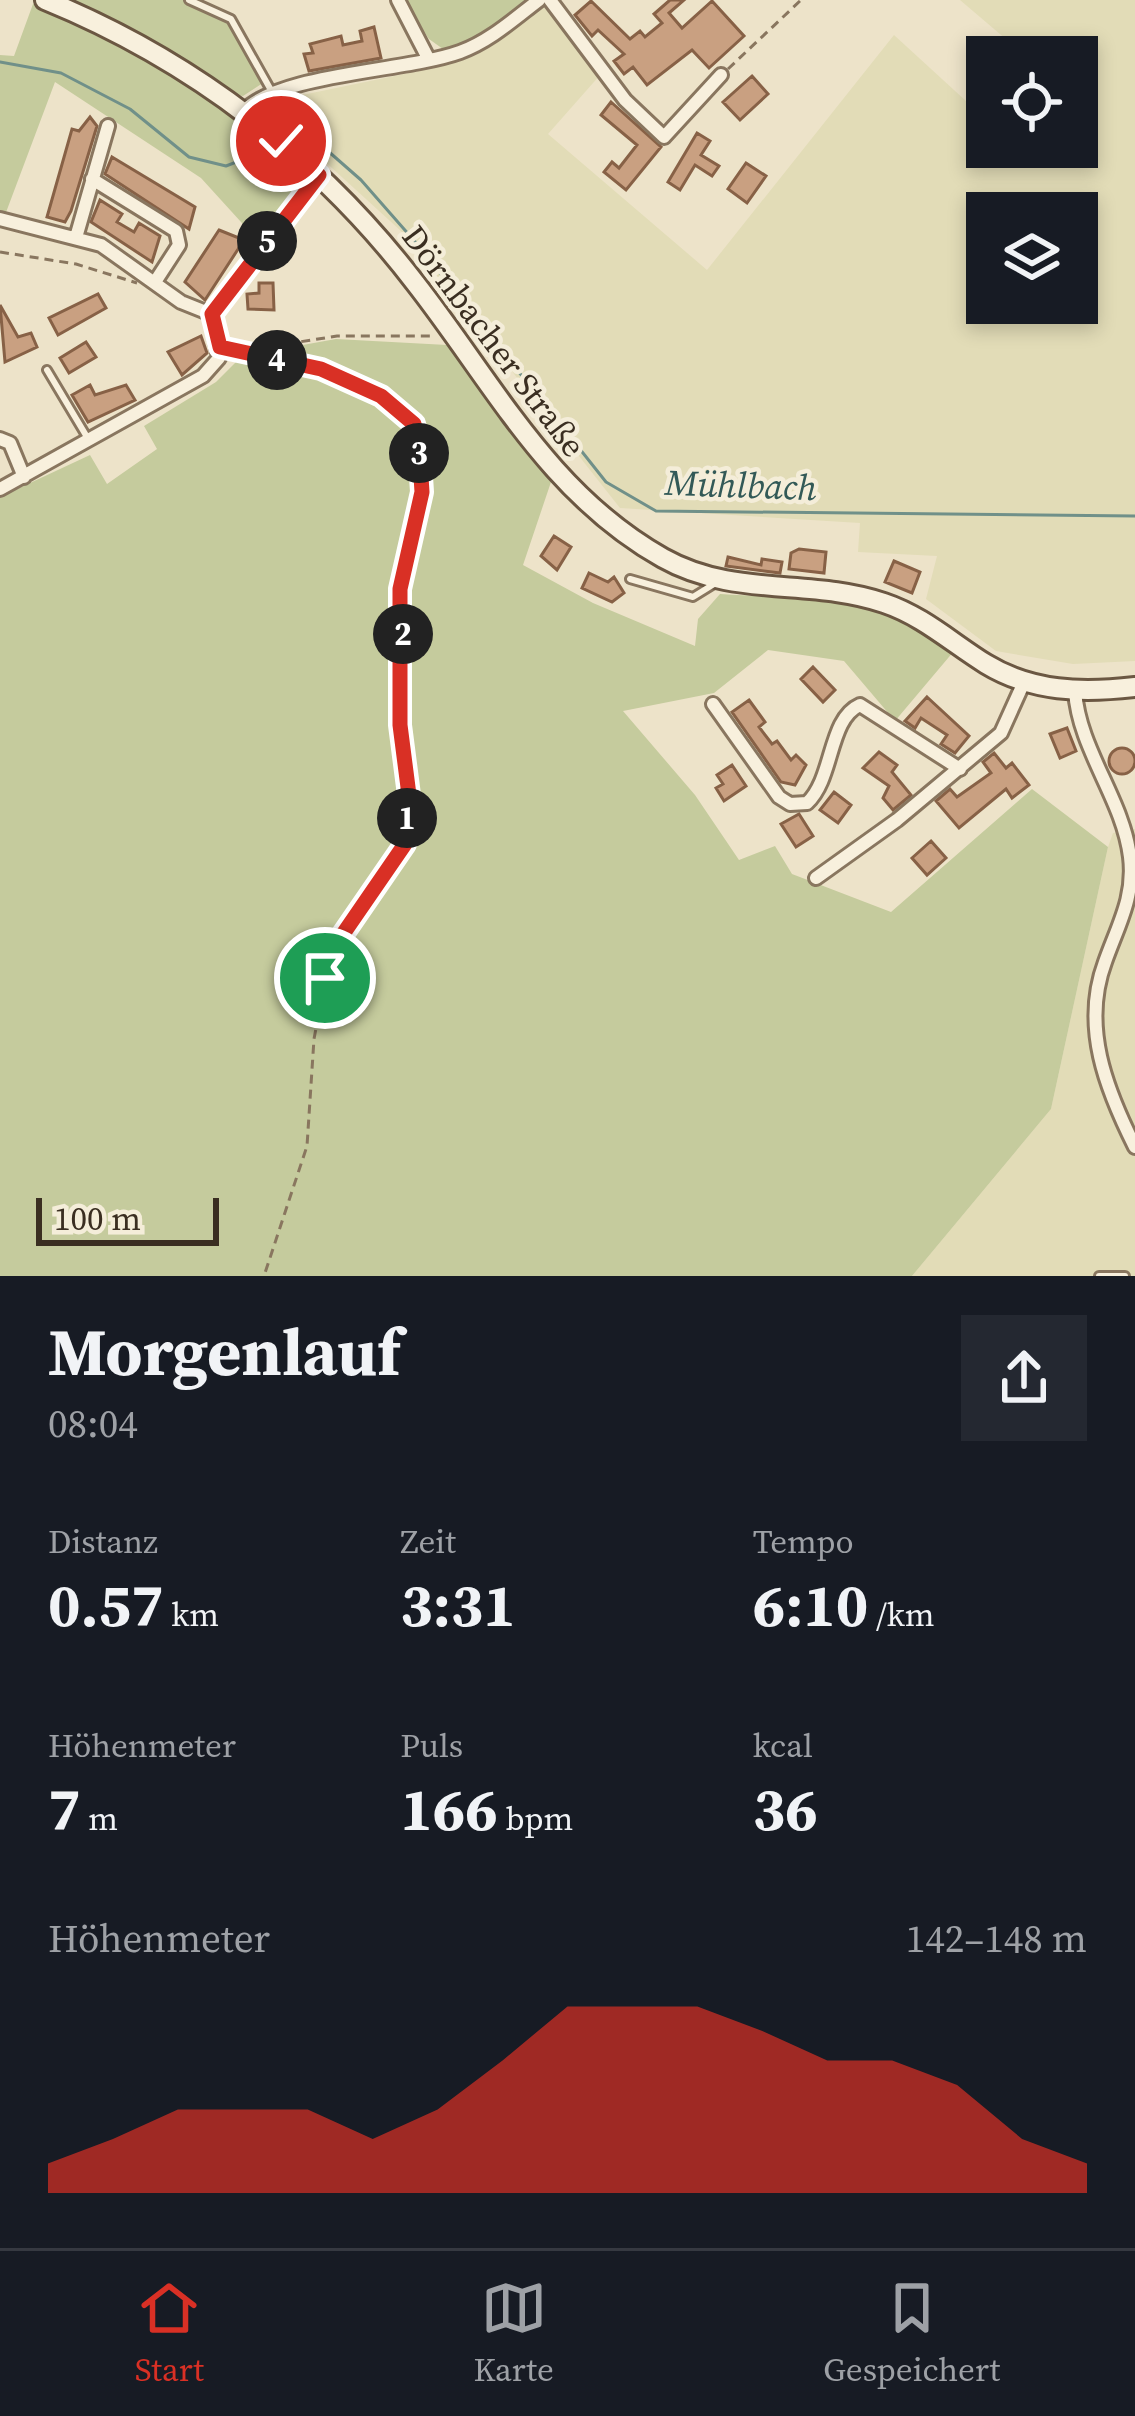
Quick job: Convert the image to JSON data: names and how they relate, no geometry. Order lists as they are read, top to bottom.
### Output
{
  "streets": {
    "street": ["Dörnbacher Straße"]
  },
  "water": ["Mühlbach"],
  "scale_bar": "100 m",
  "page": {
    "pins": [
      "5",
      "4",
      "3",
      "2",
      "1"
    ],
    "scale": "100 m",
    "heading": ["Morgenlauf", "08:04"],
    "stats": [
      ["Distanz", "0.57 km"],
      ["Zeit", "3:31"],
      ["Tempo", "6:10 /km"],
      ["Höhenmeter", "7 m"],
      ["Puls", "166 bpm"],
      ["kcal", "36"]
    ],
    "chart": ["Höhenmeter", "142–148 m"],
    "tabs": ["Start", "Karte", "Gespeichert"]
  }
}
